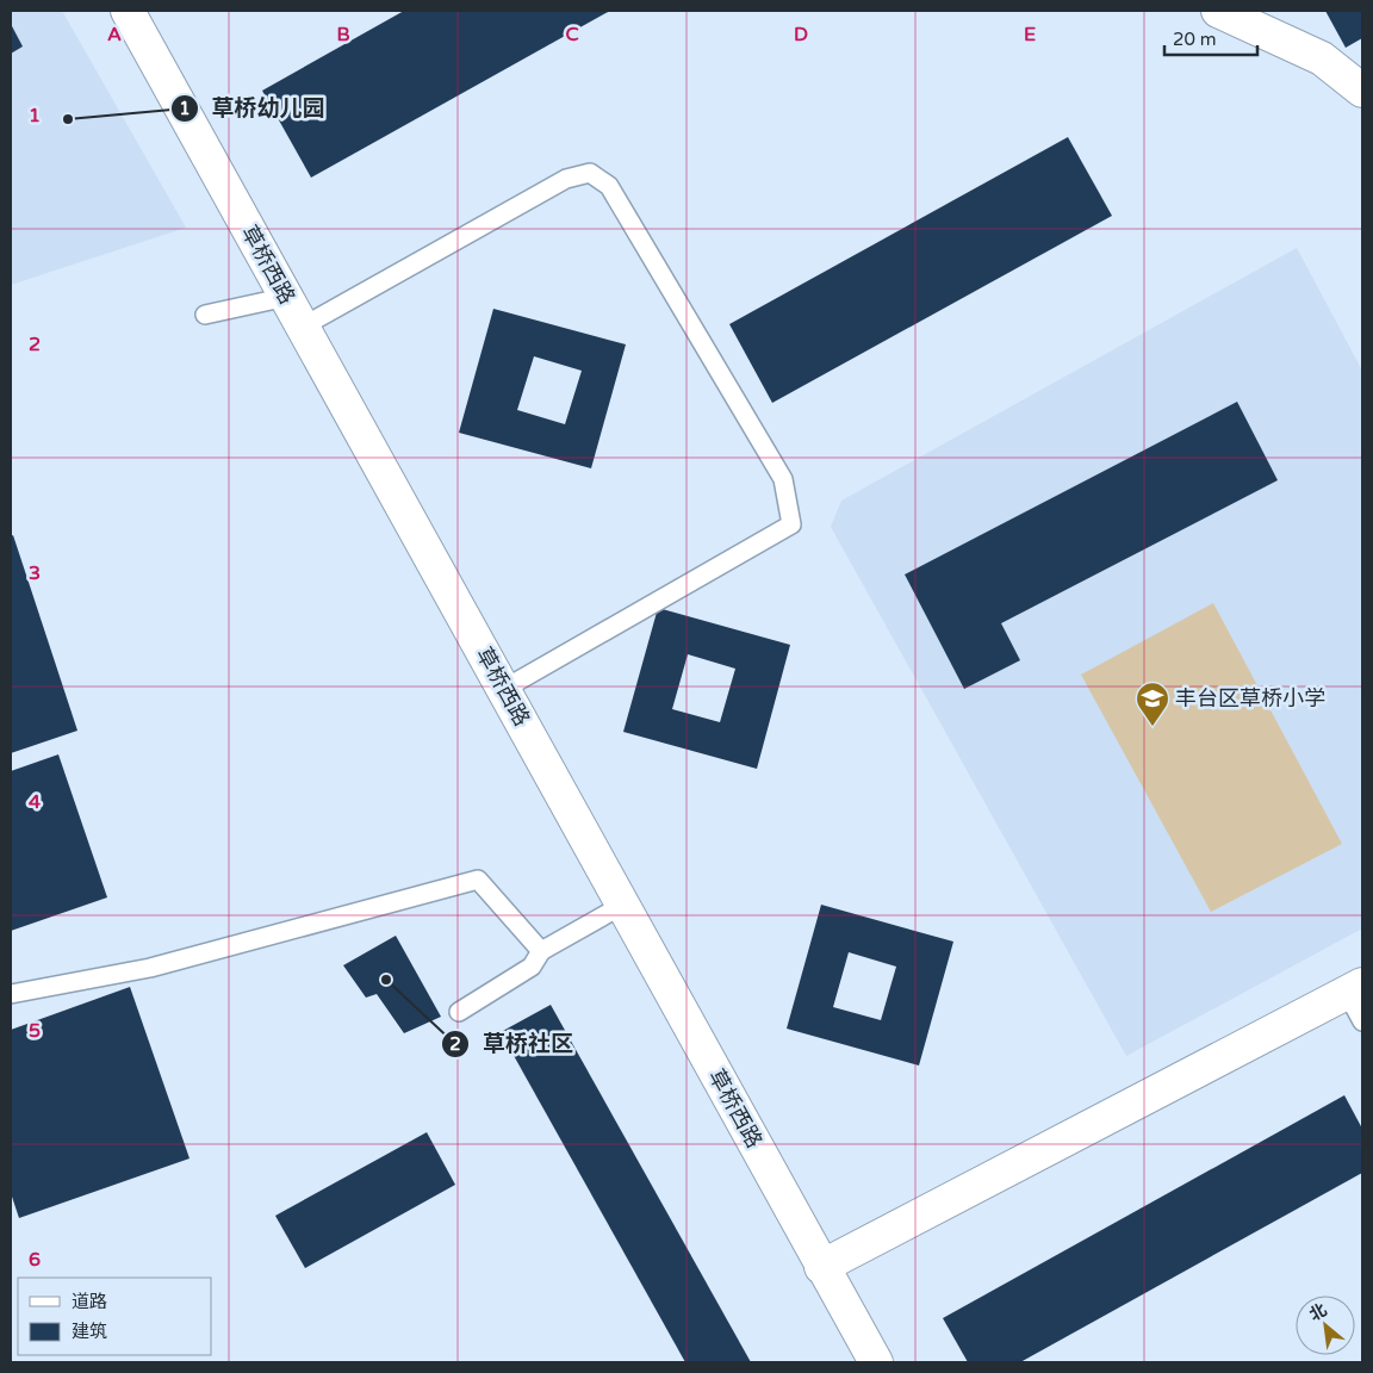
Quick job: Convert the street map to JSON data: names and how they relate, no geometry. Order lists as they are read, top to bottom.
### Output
{
  "streets": {
    "street": ["草桥西路"]
  },
  "places": {
    "other": ["草桥幼儿园", "草桥社区"],
    "school or university": ["丰台区草桥小学"]
  },
  "legend": ["道路", "建筑"],
  "scale_bar": "20 m",
  "north": "top left",
  "grid": {
    "columns": [
      "A",
      "B",
      "C",
      "D",
      "E"
    ],
    "rows": [
      "1",
      "2",
      "3",
      "4",
      "5",
      "6"
    ]
  }
}
